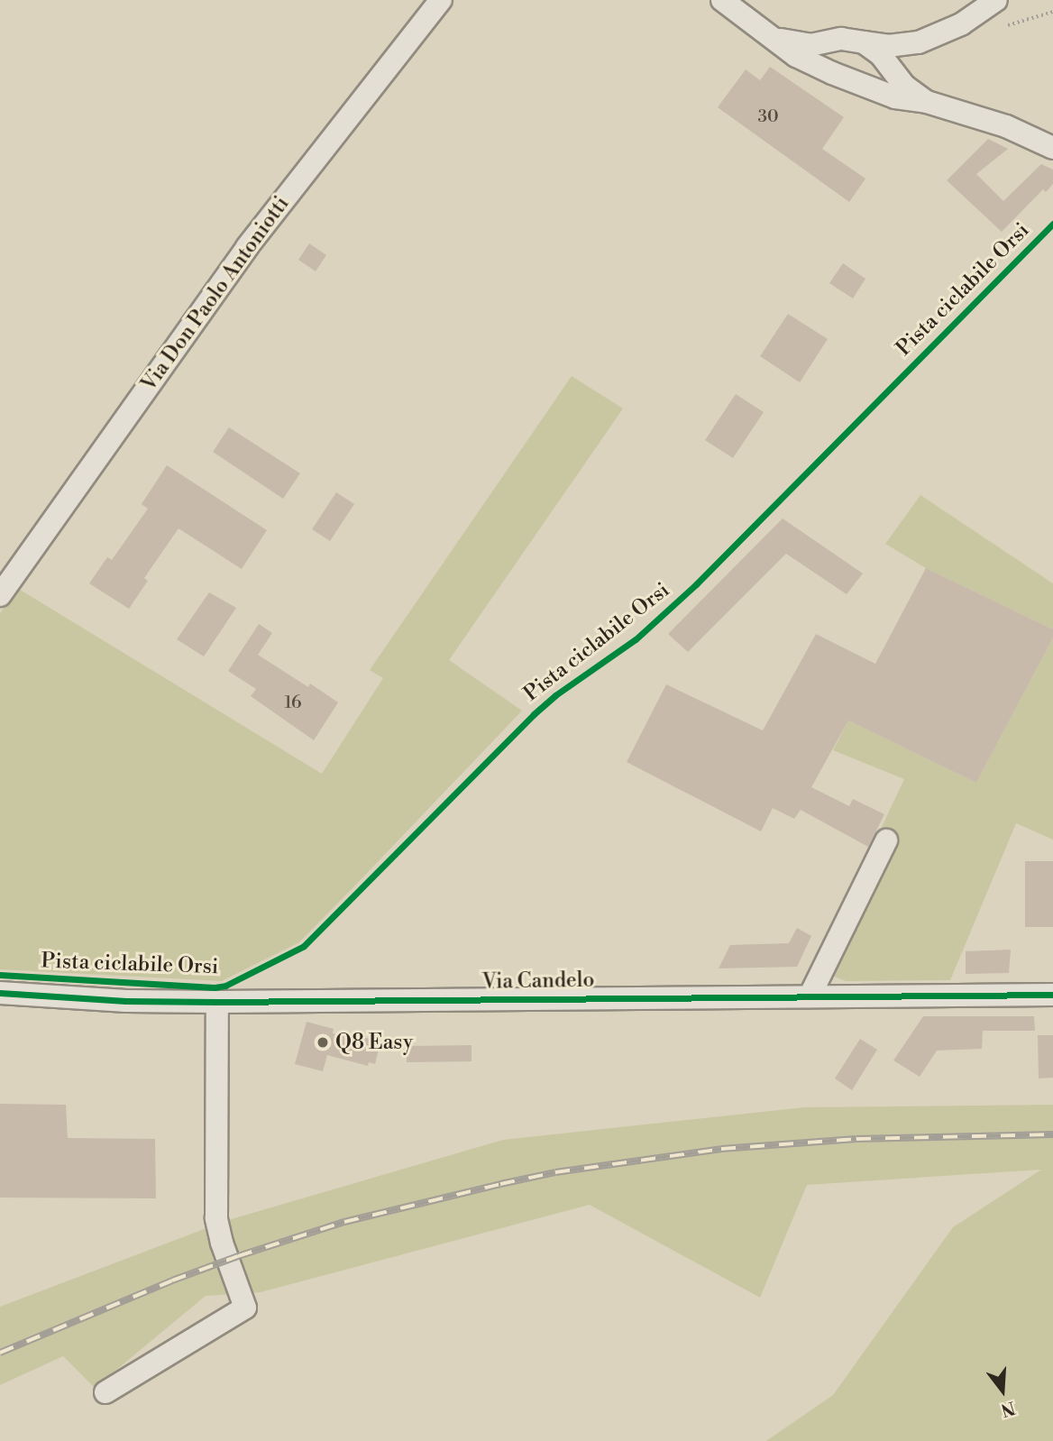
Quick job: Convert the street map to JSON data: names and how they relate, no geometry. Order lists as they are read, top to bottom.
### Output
{
  "streets": {
    "street": ["Via Don Paolo Antoniotti", "Via Candelo"],
    "cycle path": ["Pista ciclabile Orsi"]
  },
  "places": ["Q8 Easy"],
  "house_numbers": ["30", "16"],
  "north": "bottom"
}
